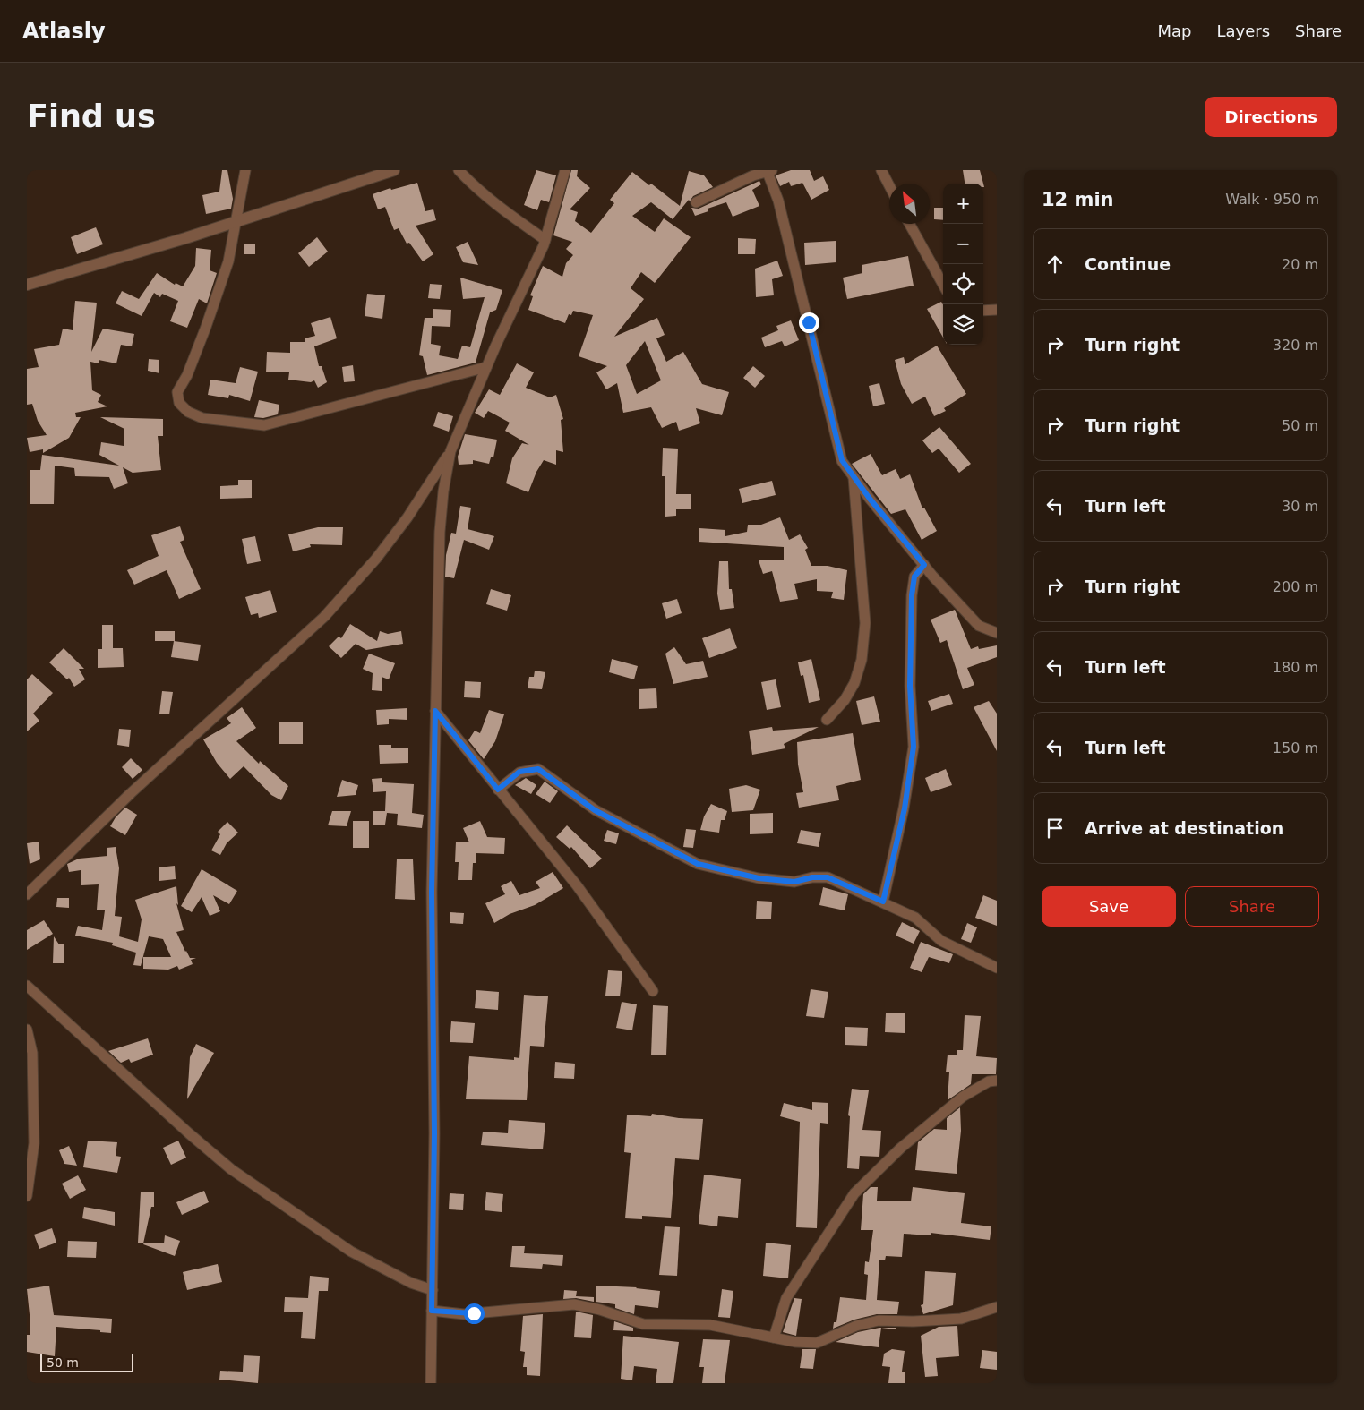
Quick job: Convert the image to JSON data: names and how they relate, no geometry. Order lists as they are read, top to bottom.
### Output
{
  "scale_bar": "50 m",
  "north": "top left",
  "page": {
    "header": "Atlasly",
    "nav": ["Map", "Layers", "Share"],
    "buttons": [
      "Directions",
      ["Save", "Share"]
    ],
    "title": "Find us",
    "heading": ["12 min", "Walk · 950 m"],
    "map_buttons": ["+", "−"],
    "list": [
      ["Continue", "20 m"],
      ["Turn right", "320 m"],
      ["Turn right", "50 m"],
      ["Turn left", "30 m"],
      ["Turn right", "200 m"],
      ["Turn left", "180 m"],
      ["Turn left", "150 m"],
      "Arrive at destination"
    ],
    "scale": "50 m"
  }
}
